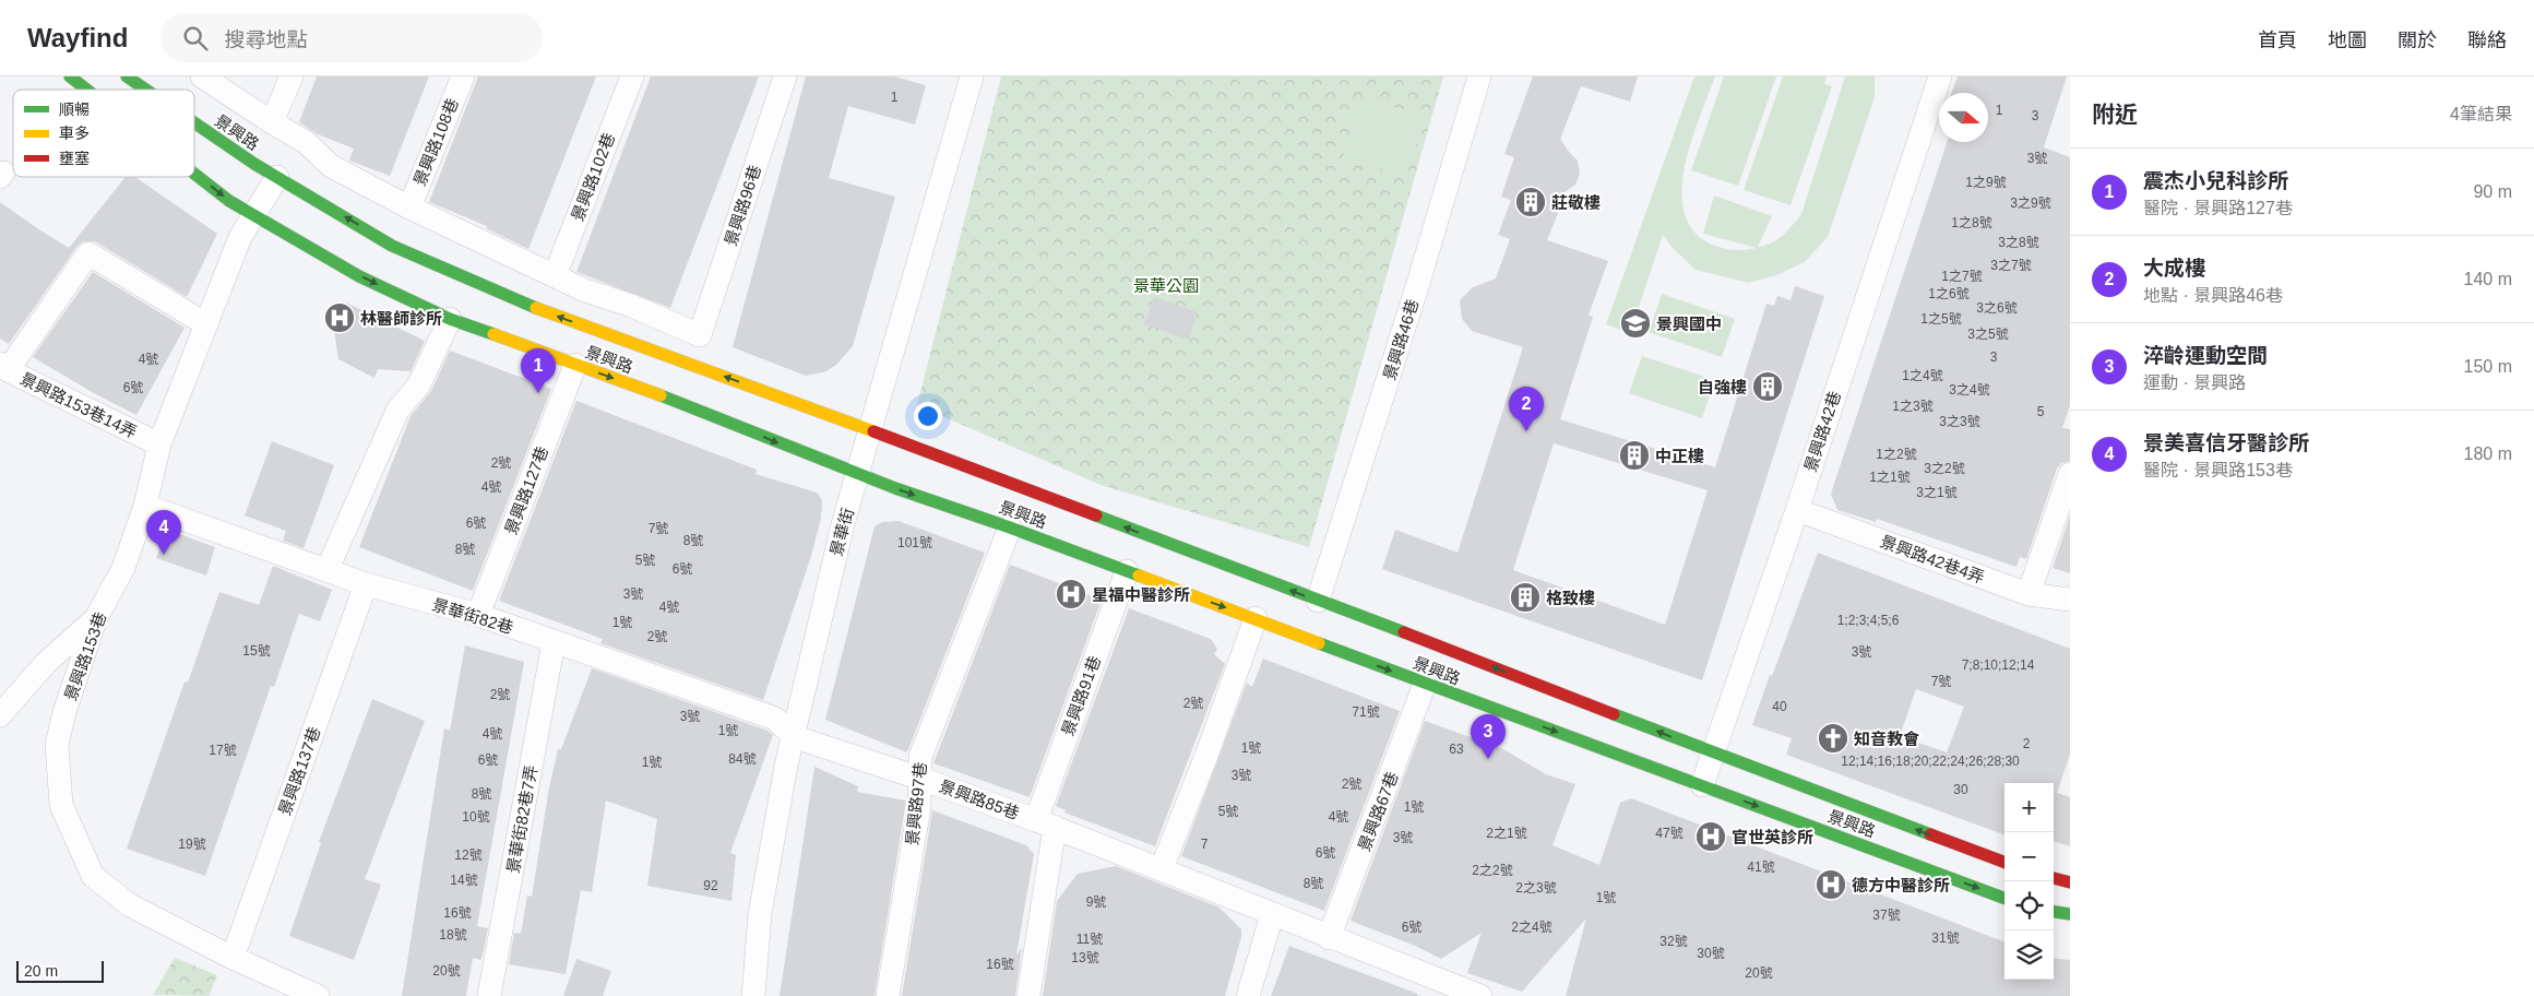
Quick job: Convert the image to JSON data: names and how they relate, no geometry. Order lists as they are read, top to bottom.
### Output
{
  "streets": {
    "street": [
      "景興路",
      "景興路108巷",
      "景興路102巷",
      "景興路96巷",
      "景興路46巷",
      "景興路153巷14弄",
      "景興路42巷",
      "景興路127巷",
      "景華街",
      "景興路42巷4弄",
      "景華街82巷",
      "景興路153巷",
      "景興路91巷",
      "景興路137巷",
      "景興路85巷",
      "景興路97巷",
      "景興路67巷",
      "景華街82巷7弄"
    ]
  },
  "crossings": [
    ["景興路", "景興路46巷"],
    ["景興路", "景興路42巷"],
    ["景興路", "景興路127巷"],
    ["景興路", "景華街"],
    ["景興路", "景興路153巷"],
    ["景興路", "景興路91巷"],
    ["景興路", "景興路97巷"],
    ["景興路", "景興路67巷"],
    ["景興路102巷", "景興路96巷"],
    ["景興路153巷14弄", "景興路153巷"],
    ["景興路42巷", "景興路42巷4弄"],
    ["景興路127巷", "景華街82巷"],
    ["景華街", "景華街82巷"],
    ["景華街", "景興路85巷"],
    ["景華街82巷", "景興路153巷"],
    ["景華街82巷", "景興路137巷"],
    ["景華街82巷", "景興路85巷"],
    ["景華街82巷", "景華街82巷7弄"],
    ["景興路153巷", "景興路137巷"],
    ["景興路91巷", "景興路85巷"],
    ["景興路85巷", "景興路97巷"],
    ["景興路85巷", "景興路67巷"]
  ],
  "parks": ["景華公園"],
  "places": {
    "building": [
      "莊敬樓",
      "自強樓",
      "中正樓",
      "格致樓"
    ],
    "hospital": [
      "林醫師診所",
      "星福中醫診所",
      "官世英診所",
      "德方中醫診所"
    ],
    "school or university": ["景興國中"],
    "church": ["知音教會"]
  },
  "house_numbers": [
    "1",
    "1",
    "3",
    "3號",
    "1之9號",
    "3之9號",
    "1之8號",
    "3之8號",
    "3之7號",
    "1之7號",
    "1之6號",
    "3之6號",
    "1之5號",
    "3之5號",
    "3",
    "4號",
    "1之4號",
    "6號",
    "3之4號",
    "1之3號",
    "5",
    "3之3號",
    "1之2號",
    "2號",
    "3之2號",
    "1之1號",
    "4號",
    "3之1號",
    "6號",
    "7號",
    "8號",
    "101號",
    "8號",
    "5號",
    "6號",
    "3號",
    "4號",
    "1;2;3;4;5;6",
    "1號",
    "2號",
    "15號",
    "3號",
    "7;8;10;12;14",
    "7號",
    "2號",
    "2號",
    "40",
    "71號",
    "3號",
    "1號",
    "4號",
    "2",
    "1號",
    "63",
    "17號",
    "84號",
    "6號",
    "12;14;16;18;20;22;24;26;28;30",
    "1號",
    "3號",
    "2號",
    "30",
    "8號",
    "1號",
    "5號",
    "10號",
    "4號",
    "2之1號",
    "47號",
    "3號",
    "19號",
    "7",
    "6號",
    "12號",
    "41號",
    "2之2號",
    "14號",
    "8號",
    "92",
    "2之3號",
    "1號",
    "9號",
    "16號",
    "37號",
    "6號",
    "2之4號",
    "18號",
    "31號",
    "11號",
    "32號",
    "30號",
    "13號",
    "16號",
    "20號",
    "20號"
  ],
  "legend": ["順暢", "車多", "壅塞"],
  "scale_bar": "20 m",
  "north": "right",
  "page": {
    "header": "Wayfind",
    "search": "搜尋地點",
    "nav": [
      "首頁",
      "地圖",
      "關於",
      "聯絡"
    ],
    "heading": ["附近", "4筆結果"],
    "list": [
      {
        "mark": "1",
        "name": "震杰小兒科診所",
        "note": "醫院 · 景興路127巷",
        "value": "90 m"
      },
      {
        "mark": "2",
        "name": "大成樓",
        "note": "地點 · 景興路46巷",
        "value": "140 m"
      },
      {
        "mark": "3",
        "name": "淬齡運動空間",
        "note": "運動 · 景興路",
        "value": "150 m"
      },
      {
        "mark": "4",
        "name": "景美喜信牙醫診所",
        "note": "醫院 · 景興路153巷",
        "value": "180 m"
      }
    ],
    "pins": [
      "1",
      "2",
      "4",
      "3"
    ],
    "map_buttons": ["+", "−"],
    "scale": "20 m"
  }
}
